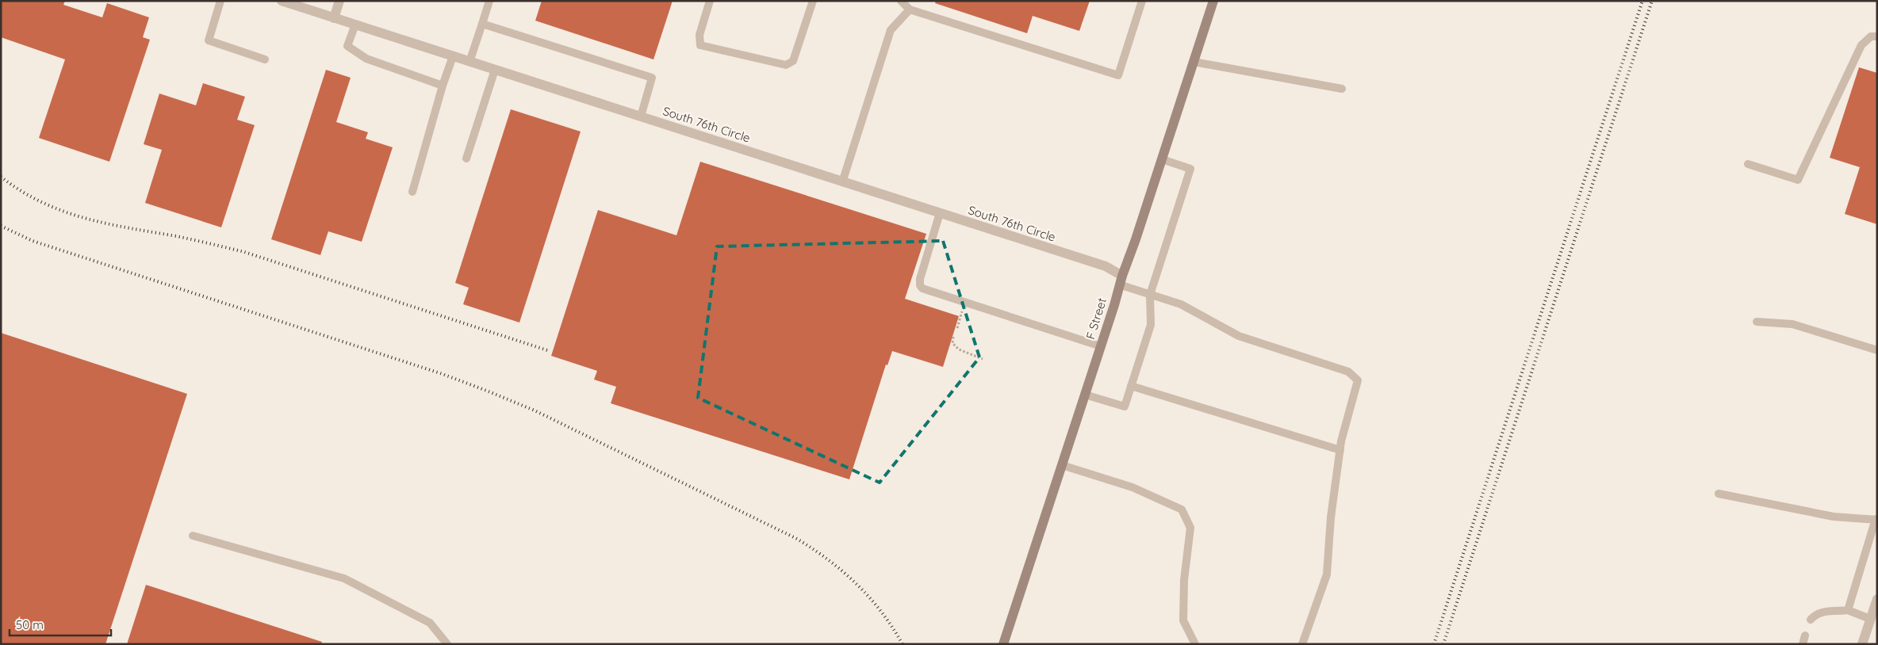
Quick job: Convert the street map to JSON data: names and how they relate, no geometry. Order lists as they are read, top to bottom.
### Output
{
  "streets": {
    "street": ["South 76th Circle", "F Street"]
  },
  "crossings": [
    ["South 76th Circle", "F Street"]
  ],
  "scale_bar": "50 m"
}
